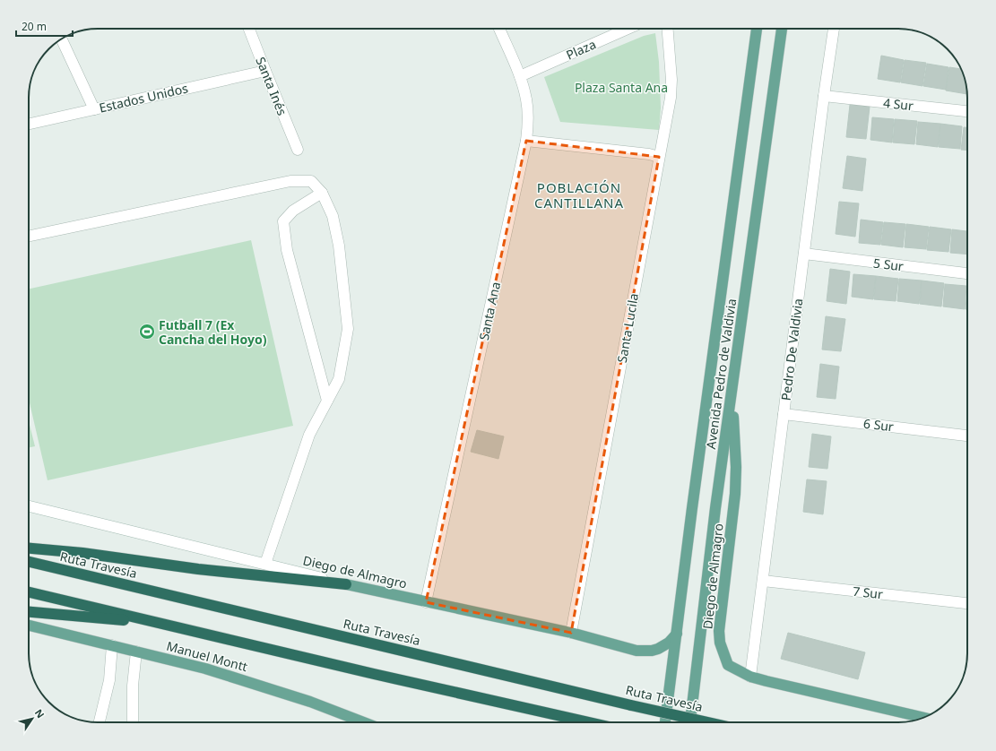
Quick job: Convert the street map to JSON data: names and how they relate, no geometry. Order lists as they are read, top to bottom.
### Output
{
  "streets": {
    "highway": ["Ruta Travesía"],
    "main road": ["Avenida Pedro de Valdivia", "Diego de Almagro", "Manuel Montt"],
    "street": [
      "Plaza",
      "Santa Inés",
      "Estados Unidos",
      "4 Sur",
      "5 Sur",
      "Santa Ana",
      "Santa Lucila",
      "Pedro De Valdivia",
      "6 Sur",
      "7 Sur"
    ]
  },
  "crossings": [
    ["Plaza", "Santa Ana"],
    ["Santa Inés", "Estados Unidos"],
    ["4 Sur", "Pedro De Valdivia"],
    ["5 Sur", "Pedro De Valdivia"],
    ["Santa Ana", "Diego de Almagro"],
    ["Santa Lucila", "Diego de Almagro"],
    ["Pedro De Valdivia", "6 Sur"],
    ["Pedro De Valdivia", "Diego de Almagro"],
    ["Pedro De Valdivia", "7 Sur"],
    ["Avenida Pedro de Valdivia", "Diego de Almagro"]
  ],
  "districts": ["POBLACIÓN CANTILLANA"],
  "parks": ["Plaza Santa Ana"],
  "places": {
    "sports": ["Futball 7 (Ex Cancha del Hoyo)"]
  },
  "scale_bar": "20 m",
  "north": "top right"
}
